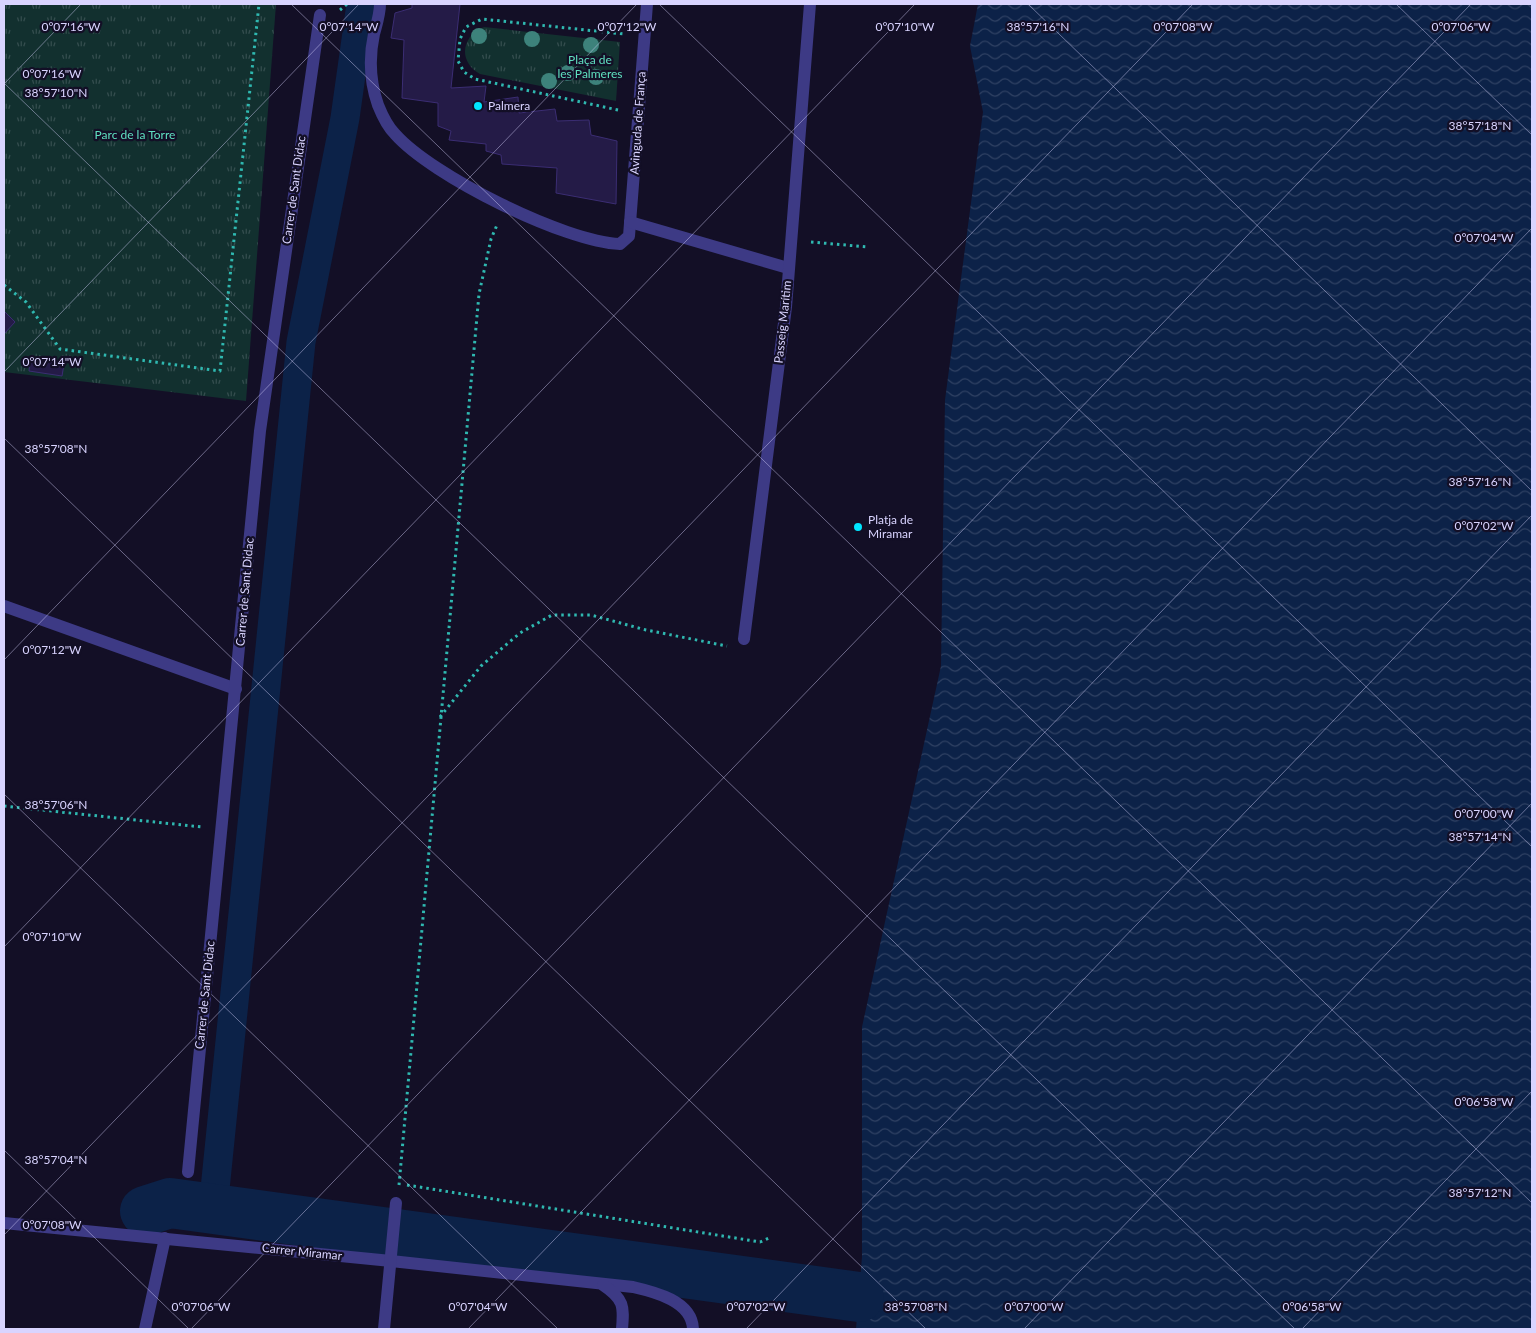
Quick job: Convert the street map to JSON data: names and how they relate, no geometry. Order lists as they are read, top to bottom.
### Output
{
  "streets": {
    "street": [
      "Avinguda de França",
      "Carrer de Sant Didac",
      "Passeig Marítim",
      "Carrer Miramar"
    ]
  },
  "parks": ["Plaça de les Palmeres", "Parc de la Torre"],
  "places": ["Palmera", "Platja de Miramar"],
  "coordinates": [
    "38°57'16\"N",
    "0°07'16\"W",
    "0°07'14\"W",
    "0°07'12\"W",
    "0°07'10\"W",
    "0°07'08\"W",
    "0°07'06\"W",
    "38°57'10\"N",
    "38°57'18\"N",
    "0°07'04\"W",
    "38°57'08\"N",
    "0°07'02\"W",
    "38°57'06\"N",
    "0°07'00\"W",
    "38°57'14\"N",
    "0°06'58\"W",
    "38°57'04\"N",
    "38°57'12\"N"
  ]
}
